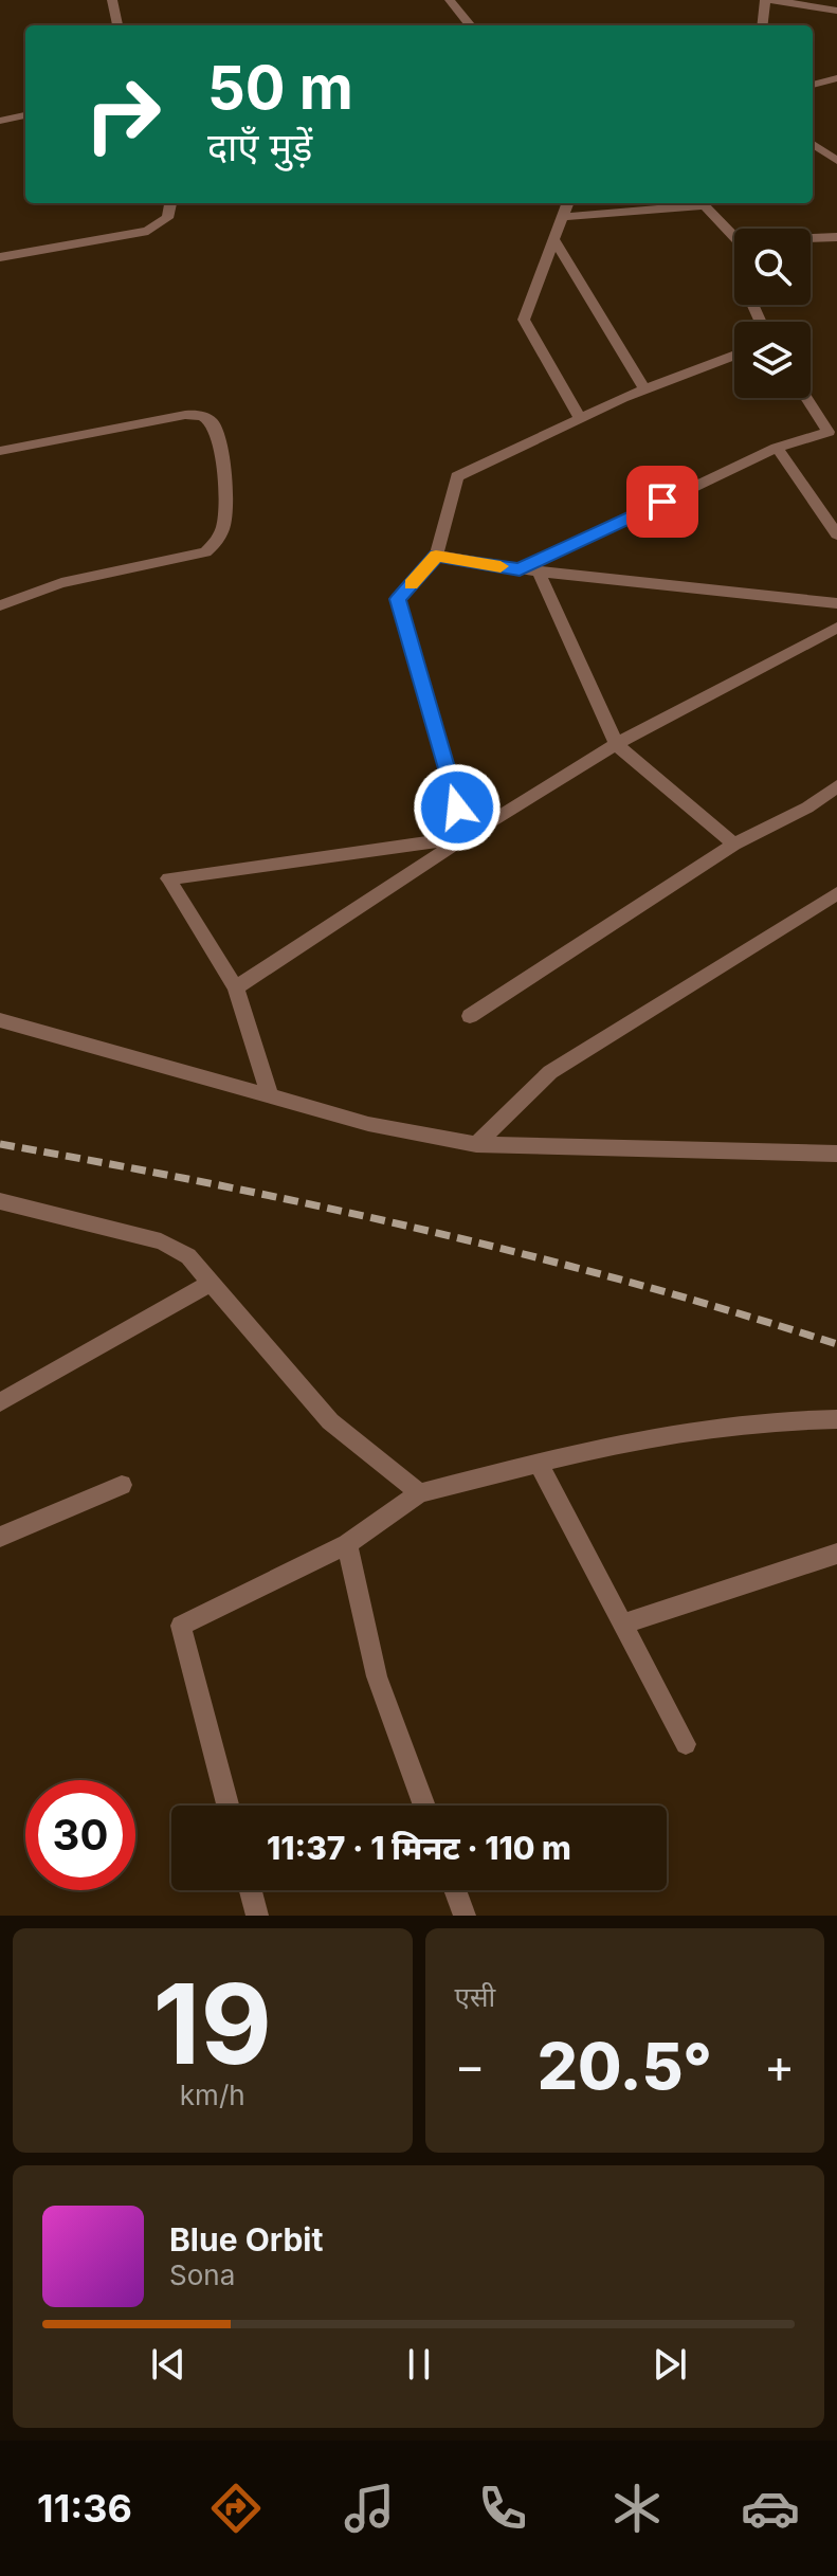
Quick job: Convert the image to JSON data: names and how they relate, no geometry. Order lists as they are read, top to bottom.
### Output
{
  "page": {
    "turn": ["50 m", "दाएँ मुड़ें"],
    "limit": "30",
    "trip": "11:37 · 1 मिनट · 110 m",
    "tile": [
      ["19", "km/h"],
      "एसी"
    ],
    "heat": ["−", "20.5°", "+"],
    "song": ["Blue Orbit", "Sona"],
    "tabs": "11:36"
  }
}
